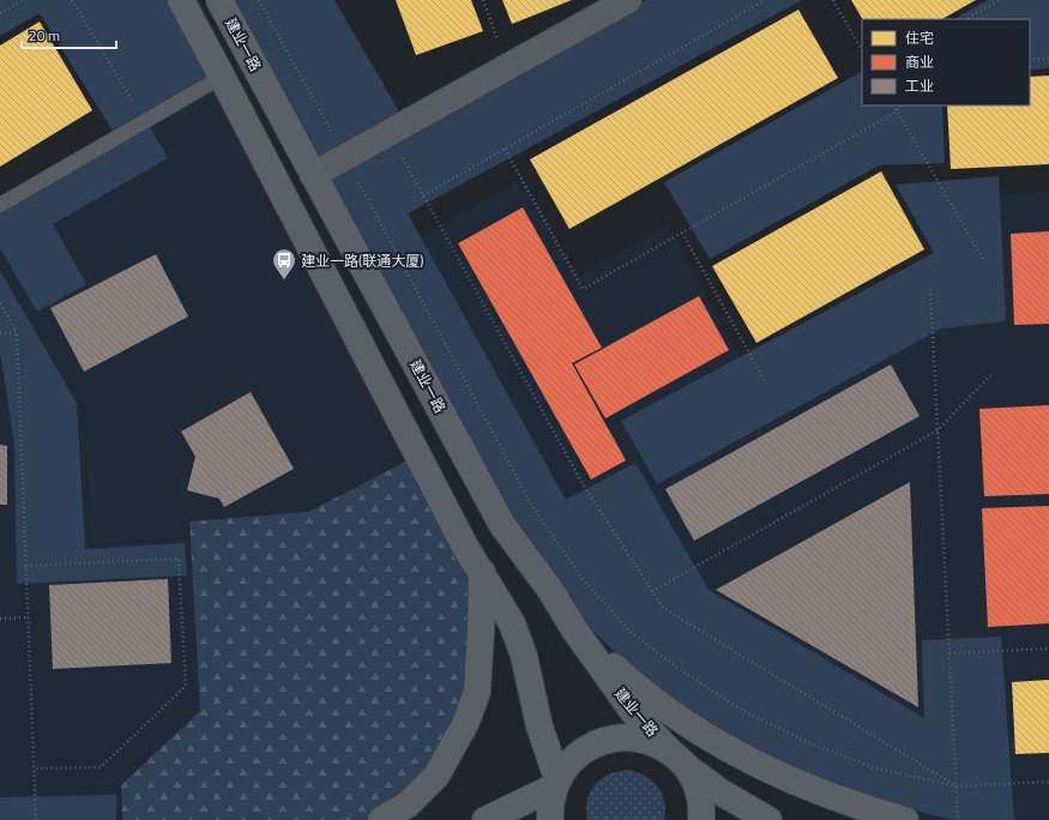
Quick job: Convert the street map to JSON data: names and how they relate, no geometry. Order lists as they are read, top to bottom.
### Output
{
  "streets": {
    "main road": ["建业一路"]
  },
  "places": {
    "bus stop": ["建业一路(联通大厦)"]
  },
  "legend": ["住宅", "商业", "工业"],
  "scale_bar": "20 m"
}
